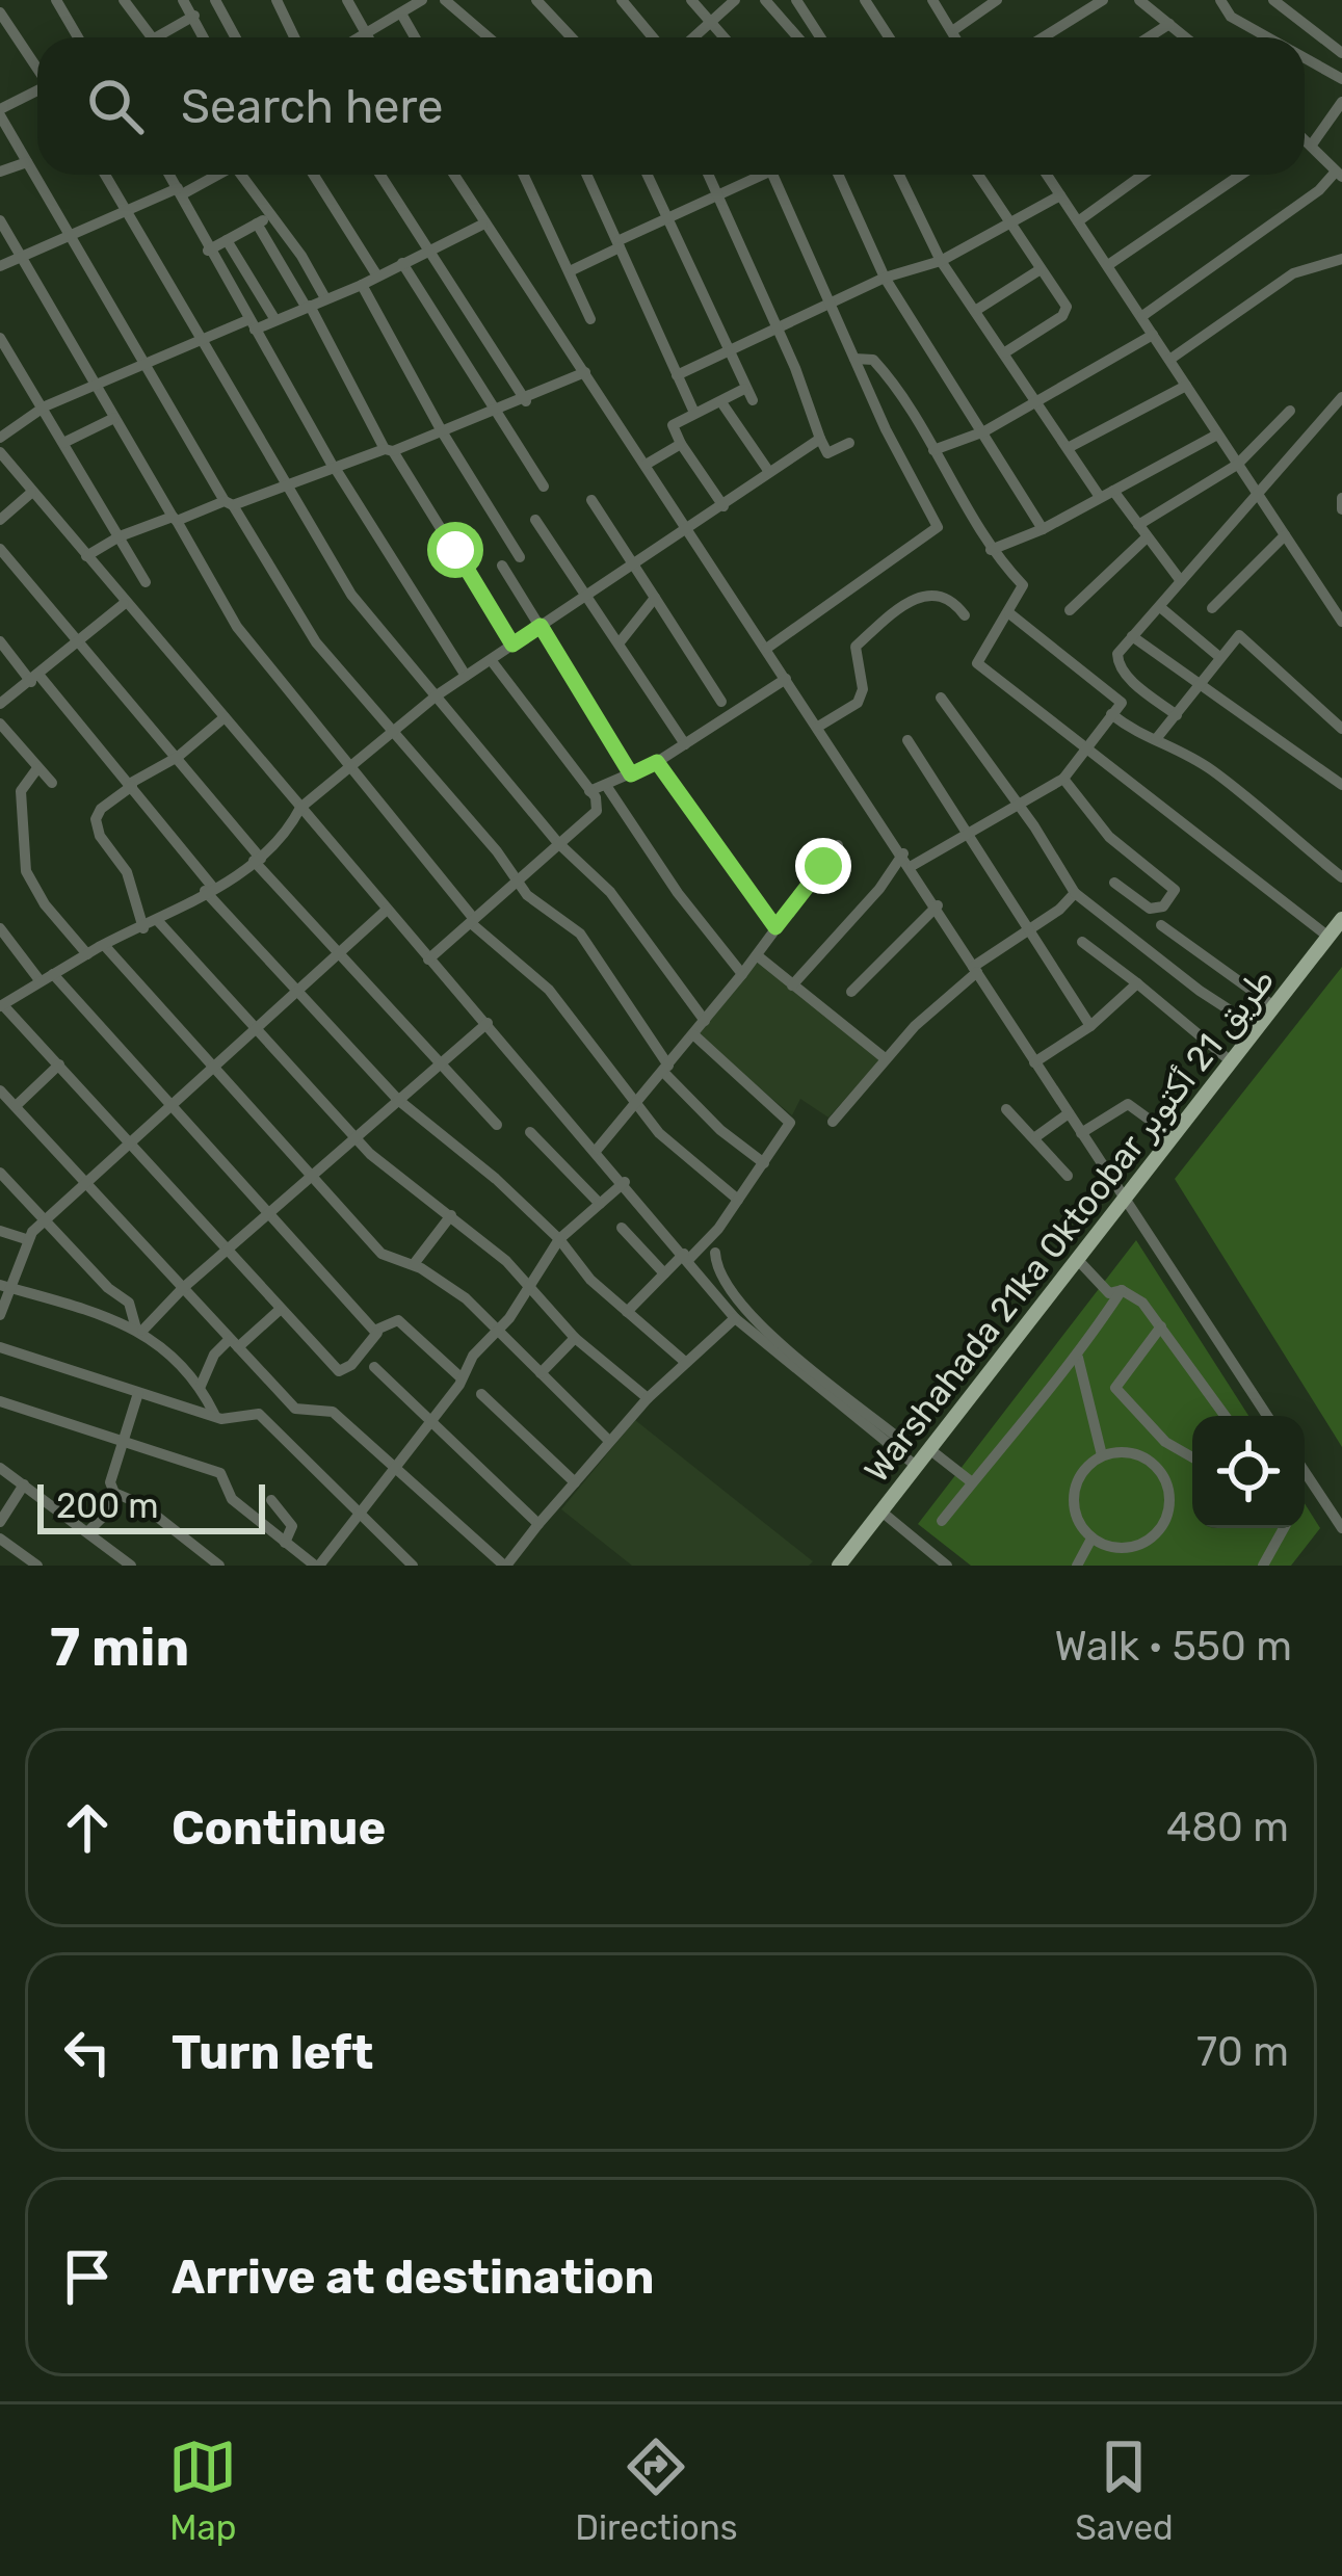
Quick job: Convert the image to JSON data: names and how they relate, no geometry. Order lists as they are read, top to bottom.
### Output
{
  "streets": {
    "main road": ["Warshahada 21ka Oktoobar طريق 21 أكتوبر"]
  },
  "scale_bar": "200 m",
  "page": {
    "search": "Search here",
    "scale": "200 m",
    "heading": ["7 min", "Walk · 550 m"],
    "list": [
      ["Continue", "480 m"],
      ["Turn left", "70 m"],
      "Arrive at destination"
    ],
    "nav": ["Map", "Directions", "Saved"]
  }
}
